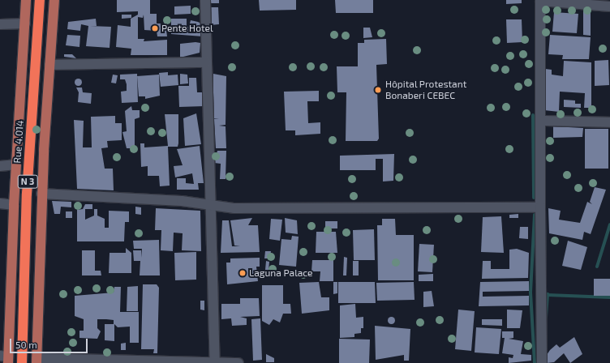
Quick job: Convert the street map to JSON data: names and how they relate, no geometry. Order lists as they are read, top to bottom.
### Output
{
  "streets": {
    "highway": ["Rue 4.014", "N 3"]
  },
  "places": ["Pente Hotel", "Hôpital Protestant Bonaberi CEBEC", "Laguna Palace"],
  "scale_bar": "50 m"
}
